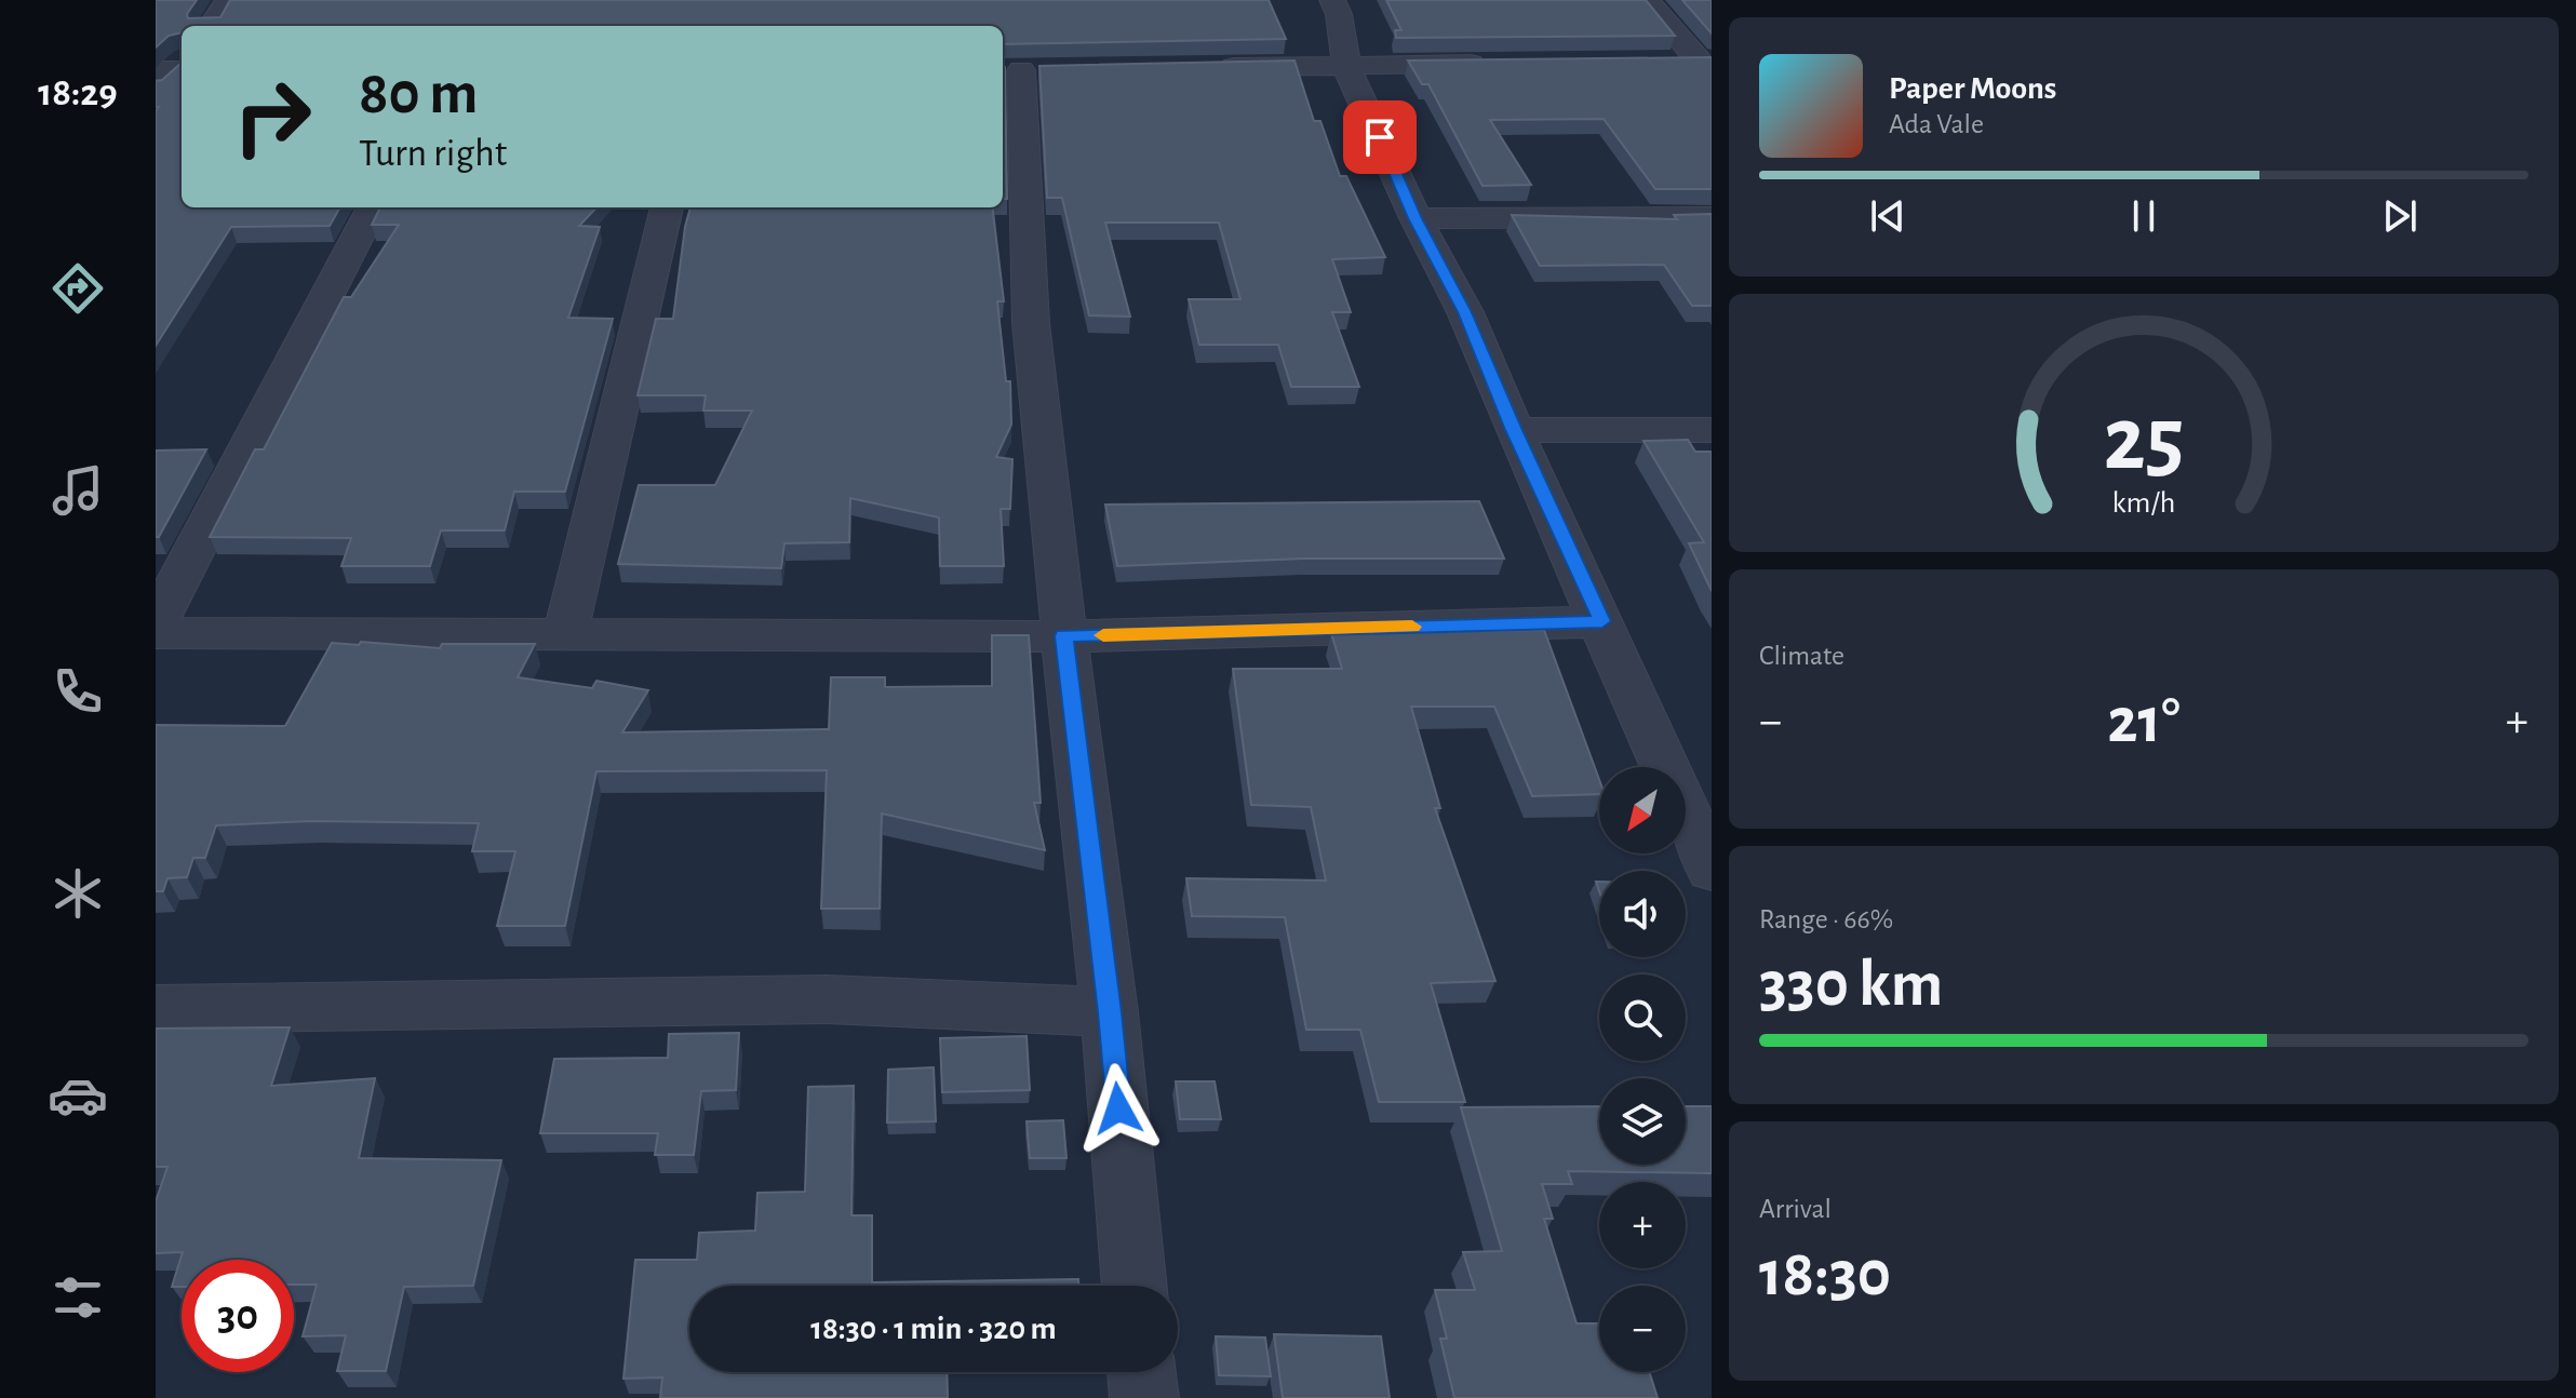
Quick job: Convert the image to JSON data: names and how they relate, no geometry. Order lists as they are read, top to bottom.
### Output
{
  "north": "bottom left",
  "page": {
    "tabs": "18:29",
    "turn": ["80 m", "Turn right"],
    "song": ["Paper Moons", "Ada Vale"],
    "tile": [
      "Climate",
      ["Range · 66%", "330 km"],
      ["Arrival", "18:30"]
    ],
    "heat": ["−", "21°", "+"],
    "map_buttons": ["+", "−"],
    "limit": "30",
    "trip": "18:30 · 1 min · 320 m",
    "gauge": ["25", "km/h"]
  }
}
